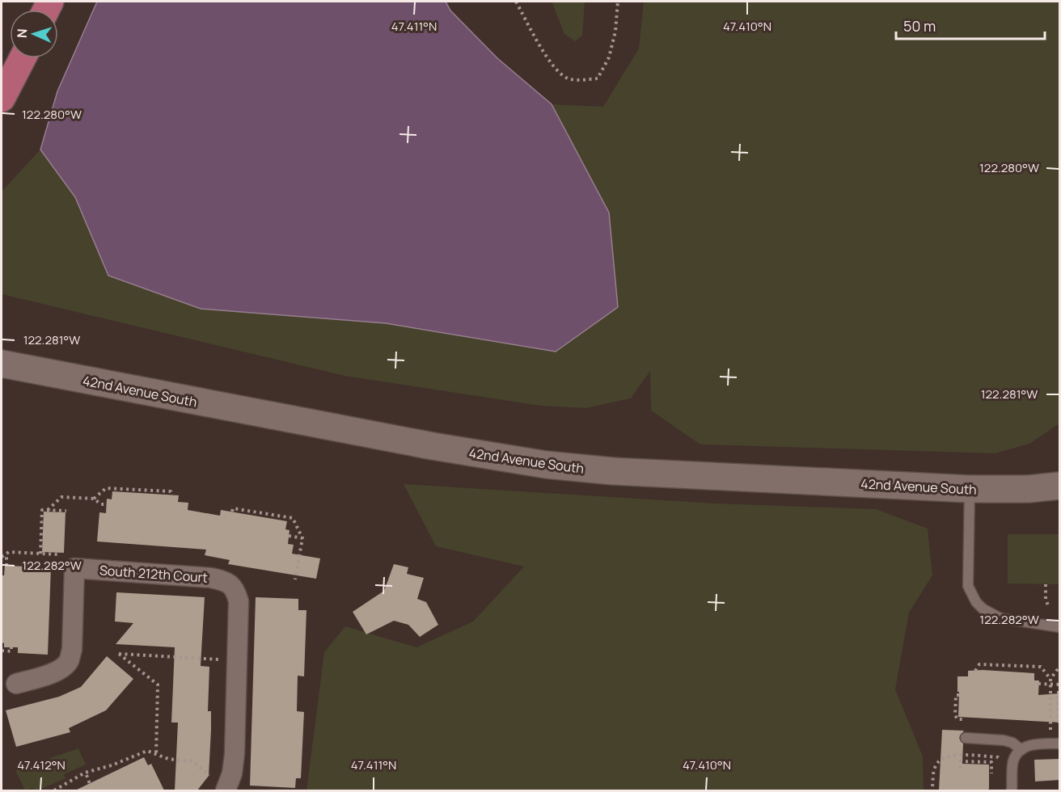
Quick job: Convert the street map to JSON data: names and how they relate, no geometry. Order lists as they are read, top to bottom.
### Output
{
  "streets": {
    "street": ["42nd Avenue South", "South 212th Court"]
  },
  "scale_bar": "50 m",
  "north": "left",
  "coordinates": [
    "47.411°N",
    "47.410°N",
    "122.280°W",
    "122.281°W",
    "122.282°W",
    "47.412°N"
  ]
}
